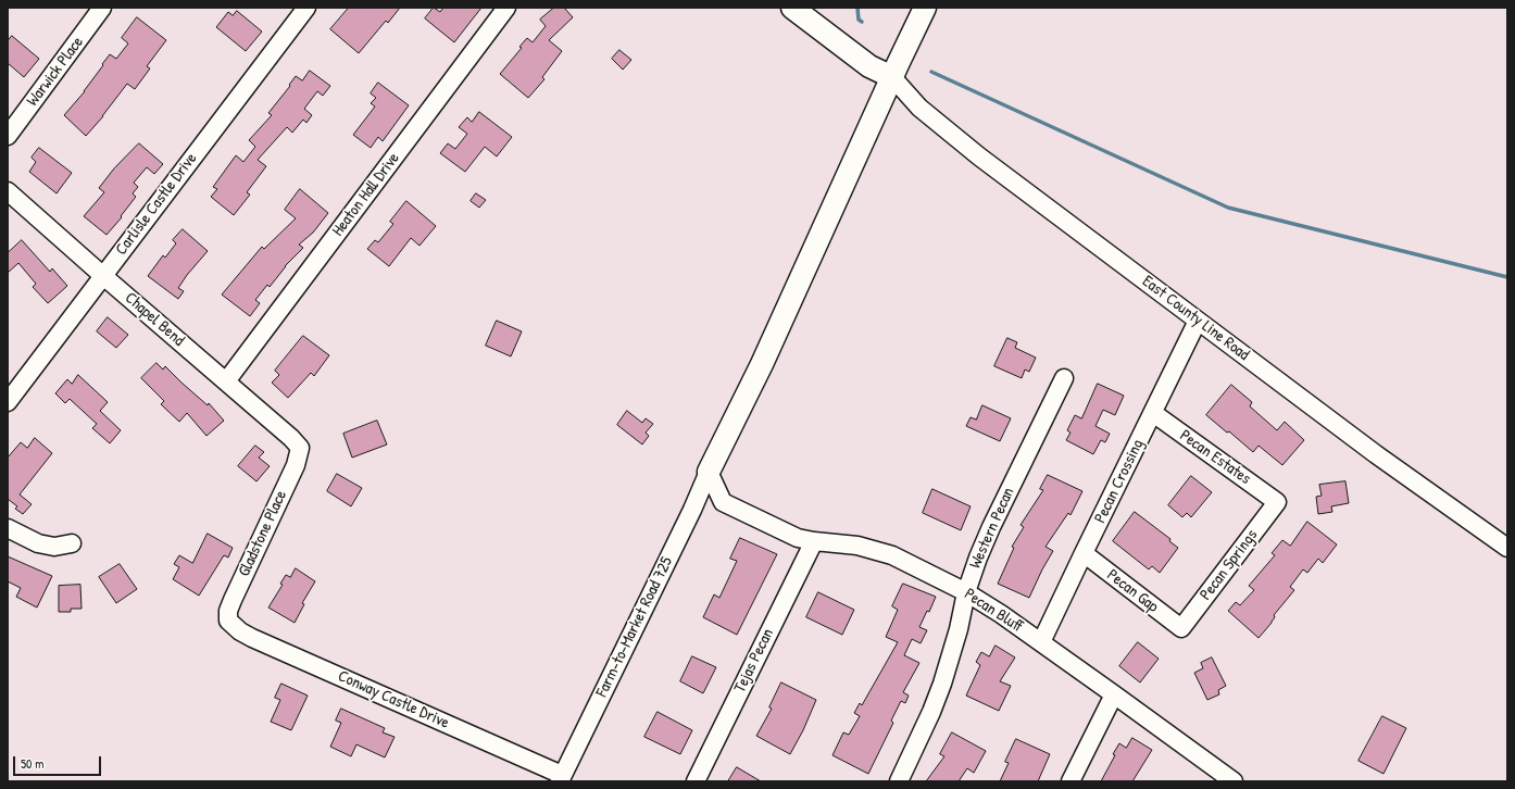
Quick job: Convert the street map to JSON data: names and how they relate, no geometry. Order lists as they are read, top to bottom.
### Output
{
  "streets": {
    "street": [
      "Warwick Place",
      "Heaton Hall Drive",
      "Carlisle Castle Drive",
      "East County Line Road",
      "Chapel Bend",
      "Pecan Estates",
      "Pecan Crossing",
      "Western Pecan",
      "Gladstone Place",
      "Pecan Springs",
      "Pecan Gap",
      "Pecan Bluff",
      "Farm-to-Market Road 725",
      "Tejas Pecan",
      "Conway Castle Drive"
    ]
  },
  "crossings": [
    ["Heaton Hall Drive", "Chapel Bend"],
    ["Carlisle Castle Drive", "Chapel Bend"],
    ["East County Line Road", "Pecan Crossing"],
    ["Chapel Bend", "Gladstone Place"],
    ["Pecan Estates", "Pecan Crossing"],
    ["Pecan Estates", "Pecan Springs"],
    ["Pecan Crossing", "Pecan Gap"],
    ["Pecan Crossing", "Pecan Bluff"],
    ["Western Pecan", "Pecan Bluff"],
    ["Gladstone Place", "Conway Castle Drive"],
    ["Pecan Springs", "Pecan Gap"],
    ["Pecan Bluff", "Tejas Pecan"],
    ["Farm-to-Market Road 725", "Conway Castle Drive"]
  ],
  "scale_bar": "50 m"
}
